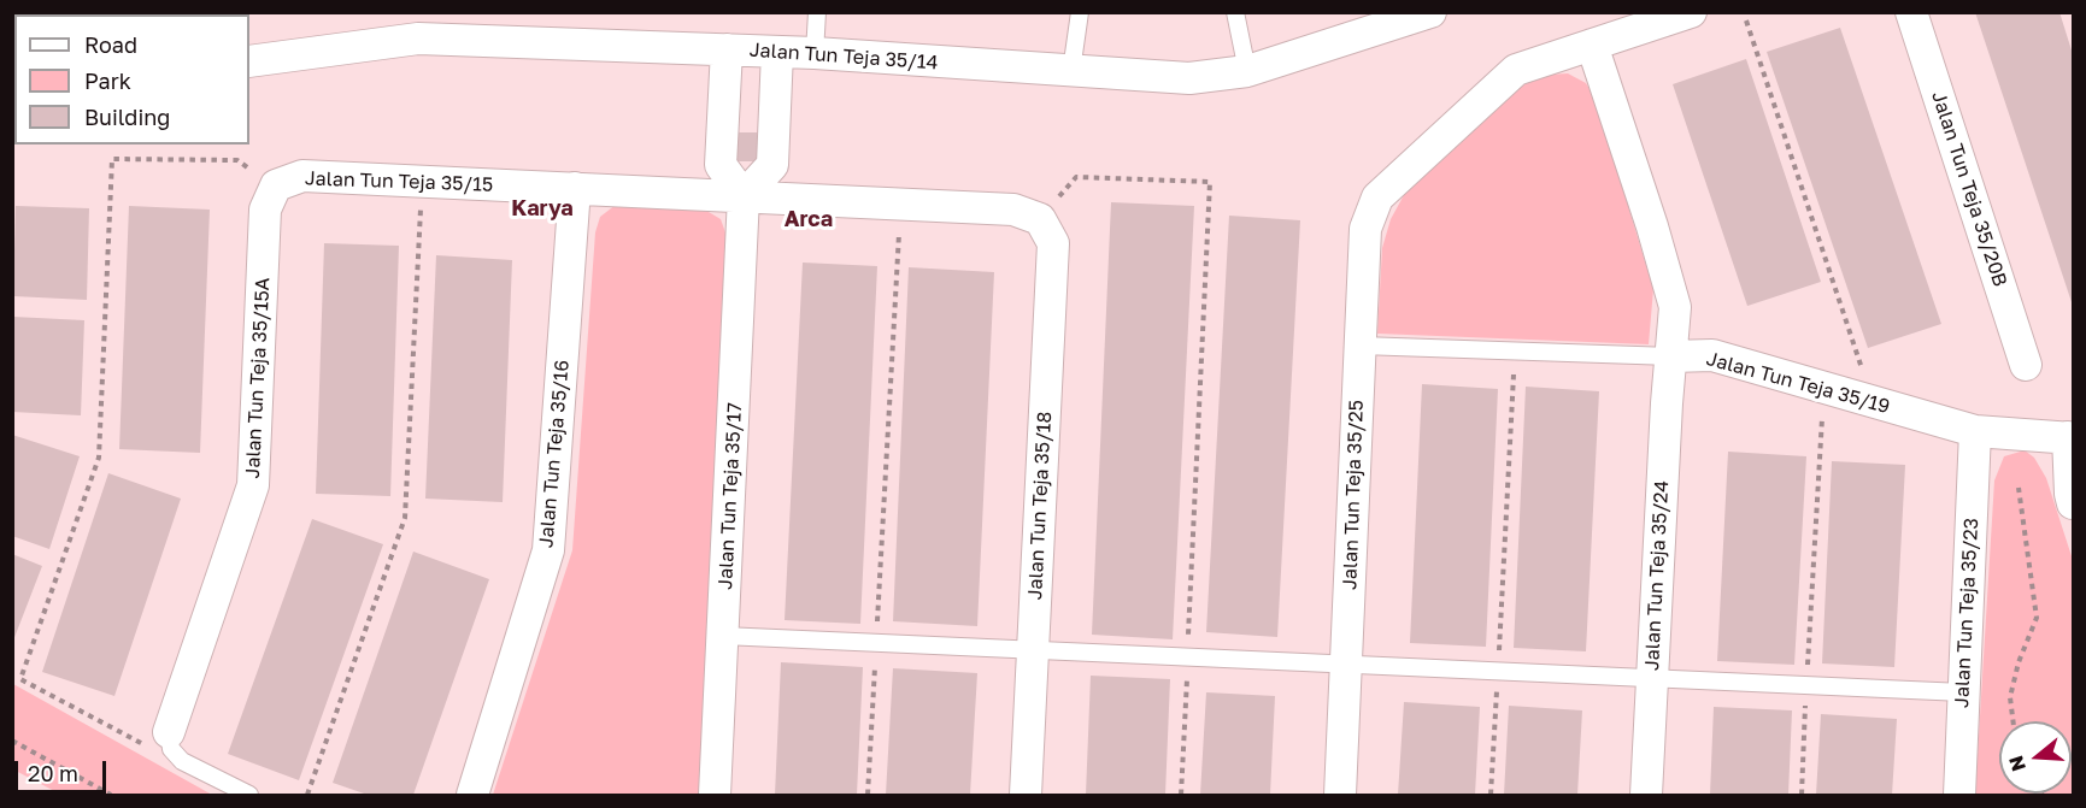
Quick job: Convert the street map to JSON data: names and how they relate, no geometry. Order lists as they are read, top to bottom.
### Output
{
  "streets": {
    "street": [
      "Jalan Tun Teja 35/14",
      "Jalan Tun Teja 35/15",
      "Jalan Tun Teja 35/20B",
      "Jalan Tun Teja 35/15A",
      "Jalan Tun Teja 35/19",
      "Jalan Tun Teja 35/16",
      "Jalan Tun Teja 35/25",
      "Jalan Tun Teja 35/17",
      "Jalan Tun Teja 35/18",
      "Jalan Tun Teja 35/24",
      "Jalan Tun Teja 35/23"
    ]
  },
  "crossings": [
    ["Jalan Tun Teja 35/15", "Jalan Tun Teja 35/15A"],
    ["Jalan Tun Teja 35/15", "Jalan Tun Teja 35/16"],
    ["Jalan Tun Teja 35/15", "Jalan Tun Teja 35/17"],
    ["Jalan Tun Teja 35/15", "Jalan Tun Teja 35/18"],
    ["Jalan Tun Teja 35/19", "Jalan Tun Teja 35/24"],
    ["Jalan Tun Teja 35/19", "Jalan Tun Teja 35/23"]
  ],
  "districts": ["Karya", "Arca"],
  "legend": ["Road", "Park", "Building"],
  "scale_bar": "20 m",
  "north": "left"
}
